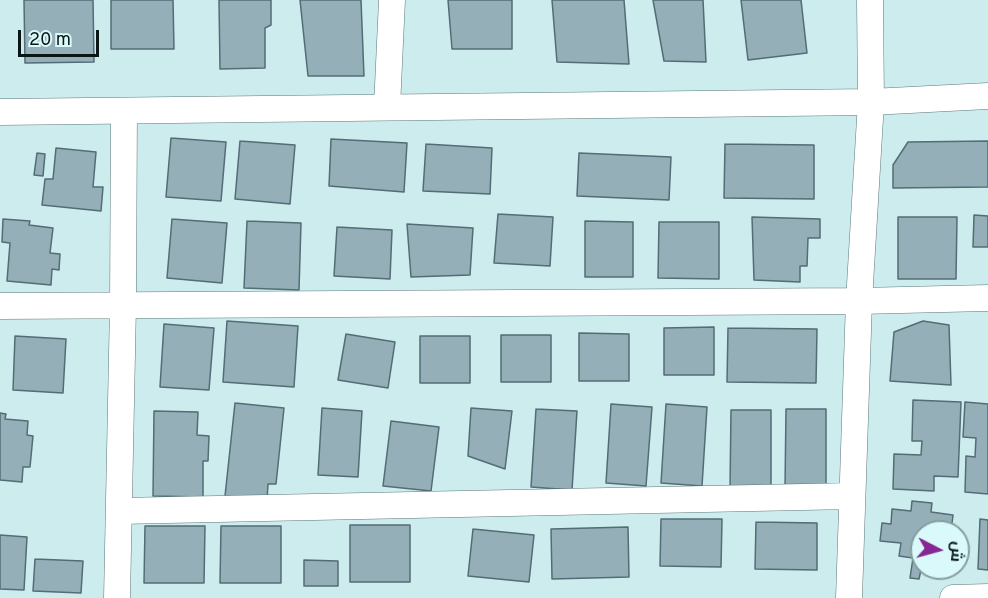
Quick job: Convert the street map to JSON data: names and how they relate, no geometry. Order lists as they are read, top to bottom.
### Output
{
  "scale_bar": "20 m",
  "north": "right"
}
